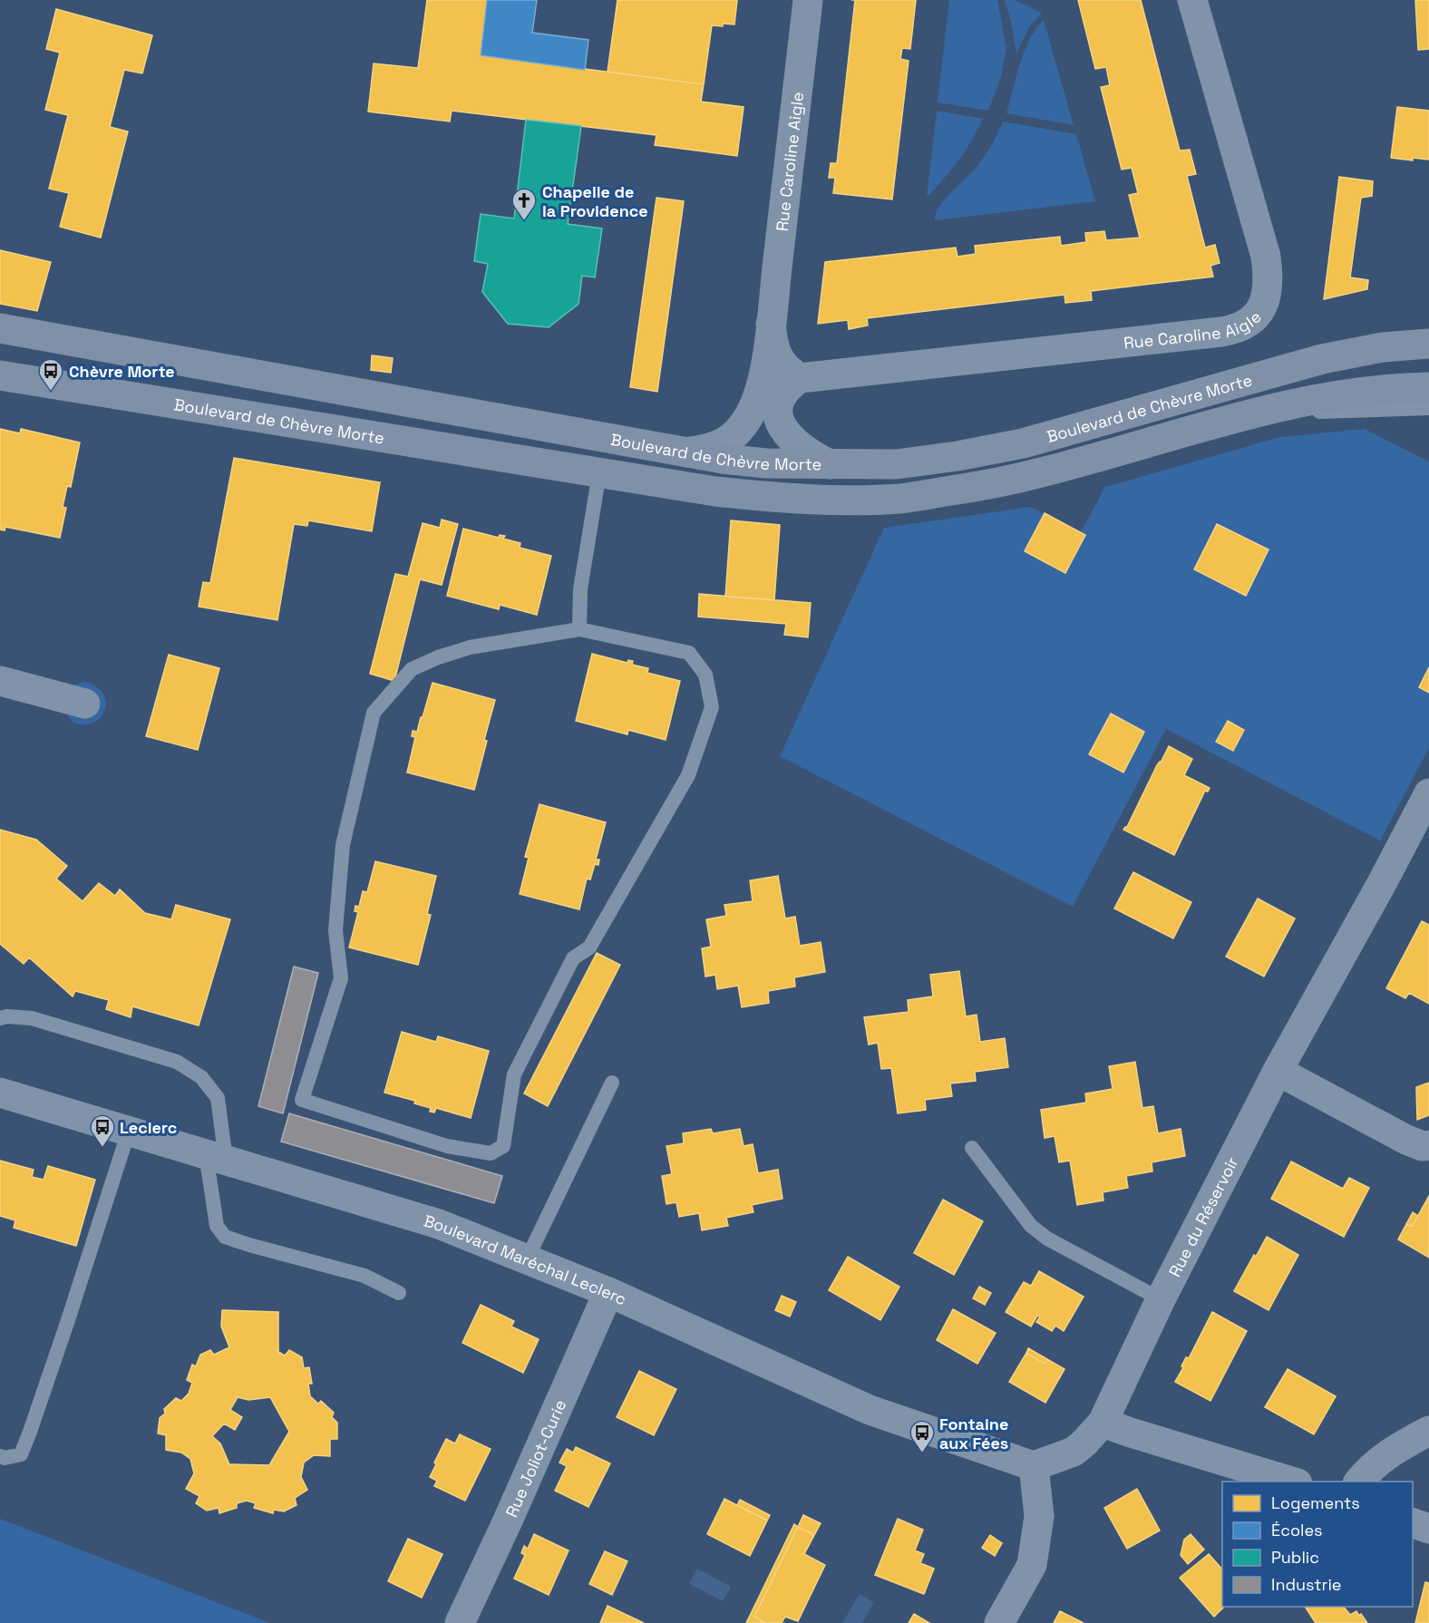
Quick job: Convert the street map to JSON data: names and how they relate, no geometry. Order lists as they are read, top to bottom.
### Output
{
  "streets": {
    "main road": ["Boulevard de Chèvre Morte"],
    "street": [
      "Rue Caroline Aigle",
      "Rue du Réservoir",
      "Boulevard Maréchal Leclerc",
      "Rue Joliot-Curie"
    ]
  },
  "crossings": [
    ["Rue Caroline Aigle", "Boulevard de Chèvre Morte"],
    ["Rue du Réservoir", "Boulevard Maréchal Leclerc"],
    ["Boulevard Maréchal Leclerc", "Rue Joliot-Curie"]
  ],
  "places": {
    "church": ["Chapelle de la Providence"],
    "bus stop": ["Chèvre Morte", "Leclerc", "Fontaine aux Fées"]
  },
  "legend": [
    "Logements",
    "Écoles",
    "Public",
    "Industrie"
  ]
}
